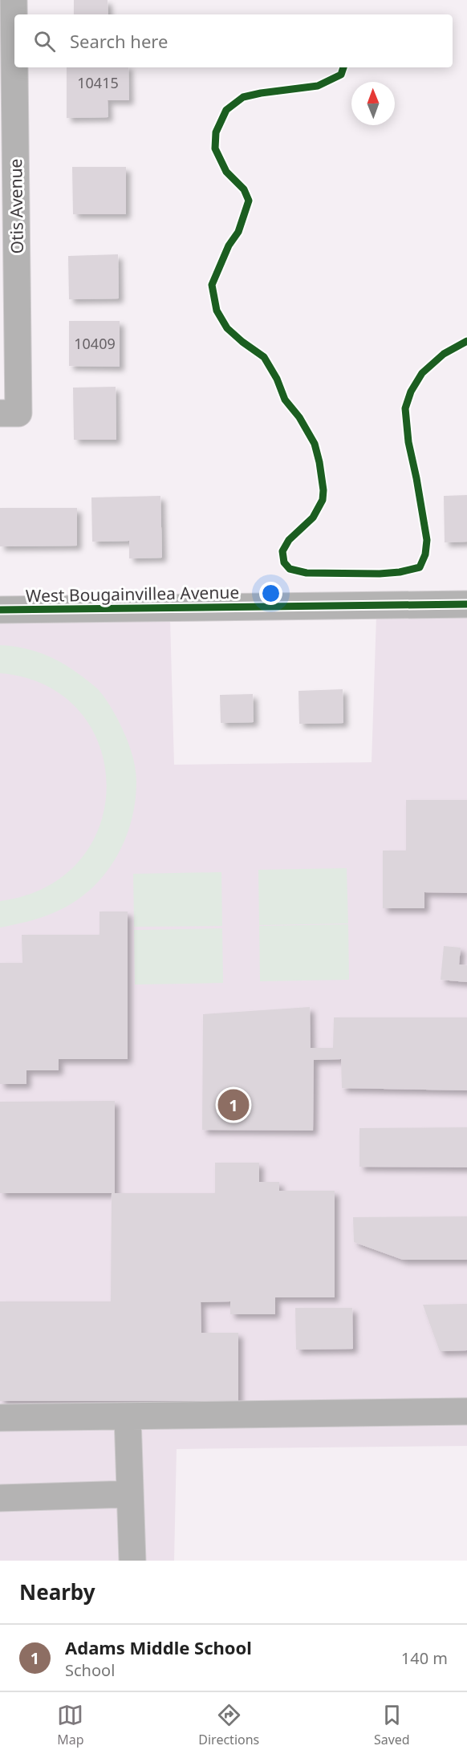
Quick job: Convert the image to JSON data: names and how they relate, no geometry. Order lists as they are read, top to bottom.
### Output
{
  "streets": {
    "street": ["Otis Avenue", "West Bougainvillea Avenue"]
  },
  "house_numbers": ["10415", "10409"],
  "north": "top",
  "page": {
    "search": "Search here",
    "pins": "1",
    "heading": "Nearby",
    "list": [
      {
        "mark": "1",
        "name": "Adams Middle School",
        "note": "School",
        "value": "140 m"
      }
    ],
    "nav": ["Map", "Directions", "Saved"]
  }
}
